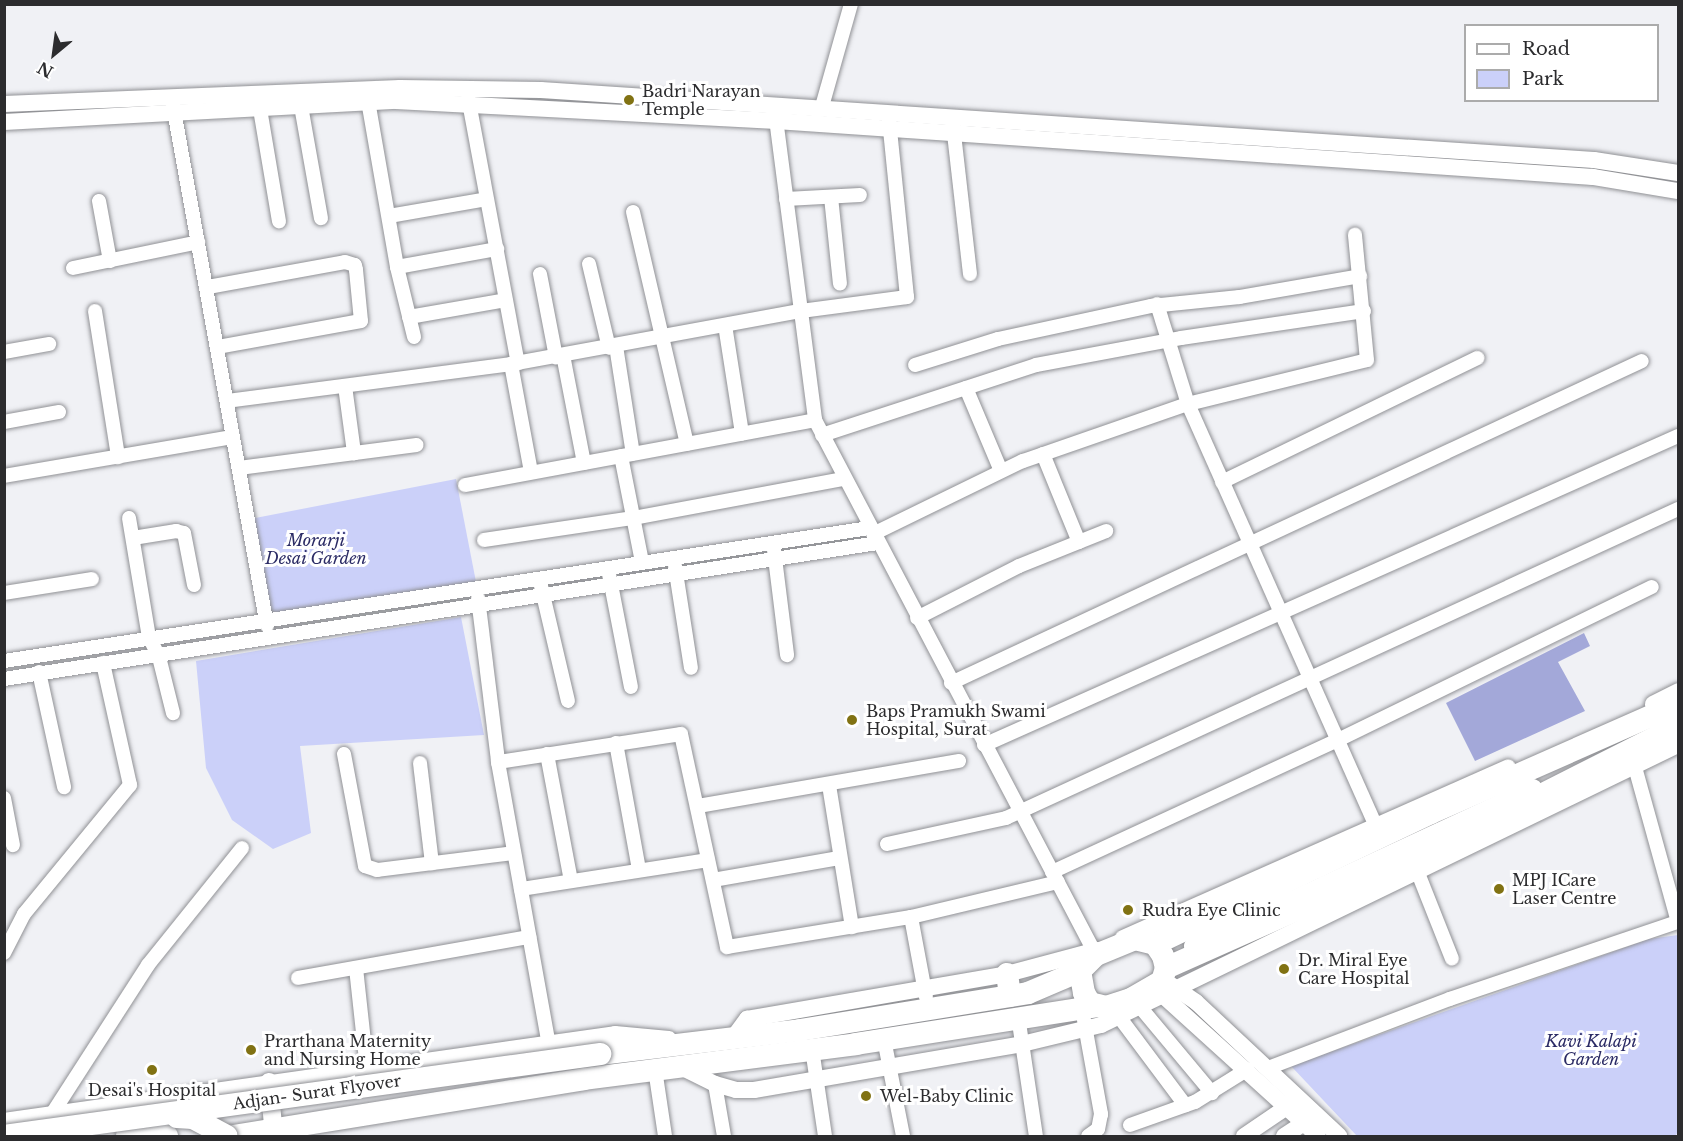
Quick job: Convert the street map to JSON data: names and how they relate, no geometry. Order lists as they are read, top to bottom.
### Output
{
  "streets": {
    "highway": ["Adjan- Surat Flyover"]
  },
  "parks": ["Morarji Desai Garden", "Kavi Kalapi Garden"],
  "places": [
    "Badri Narayan Temple",
    "Baps Pramukh Swami Hospital, Surat",
    "MPJ ICare Laser Centre",
    "Rudra Eye Clinic",
    "Dr. Miral Eye Care Hospital",
    "Prarthana Maternity and Nursing Home",
    "Desai's Hospital",
    "Wel-Baby Clinic"
  ],
  "legend": ["Road", "Park"],
  "north": "bottom left"
}
